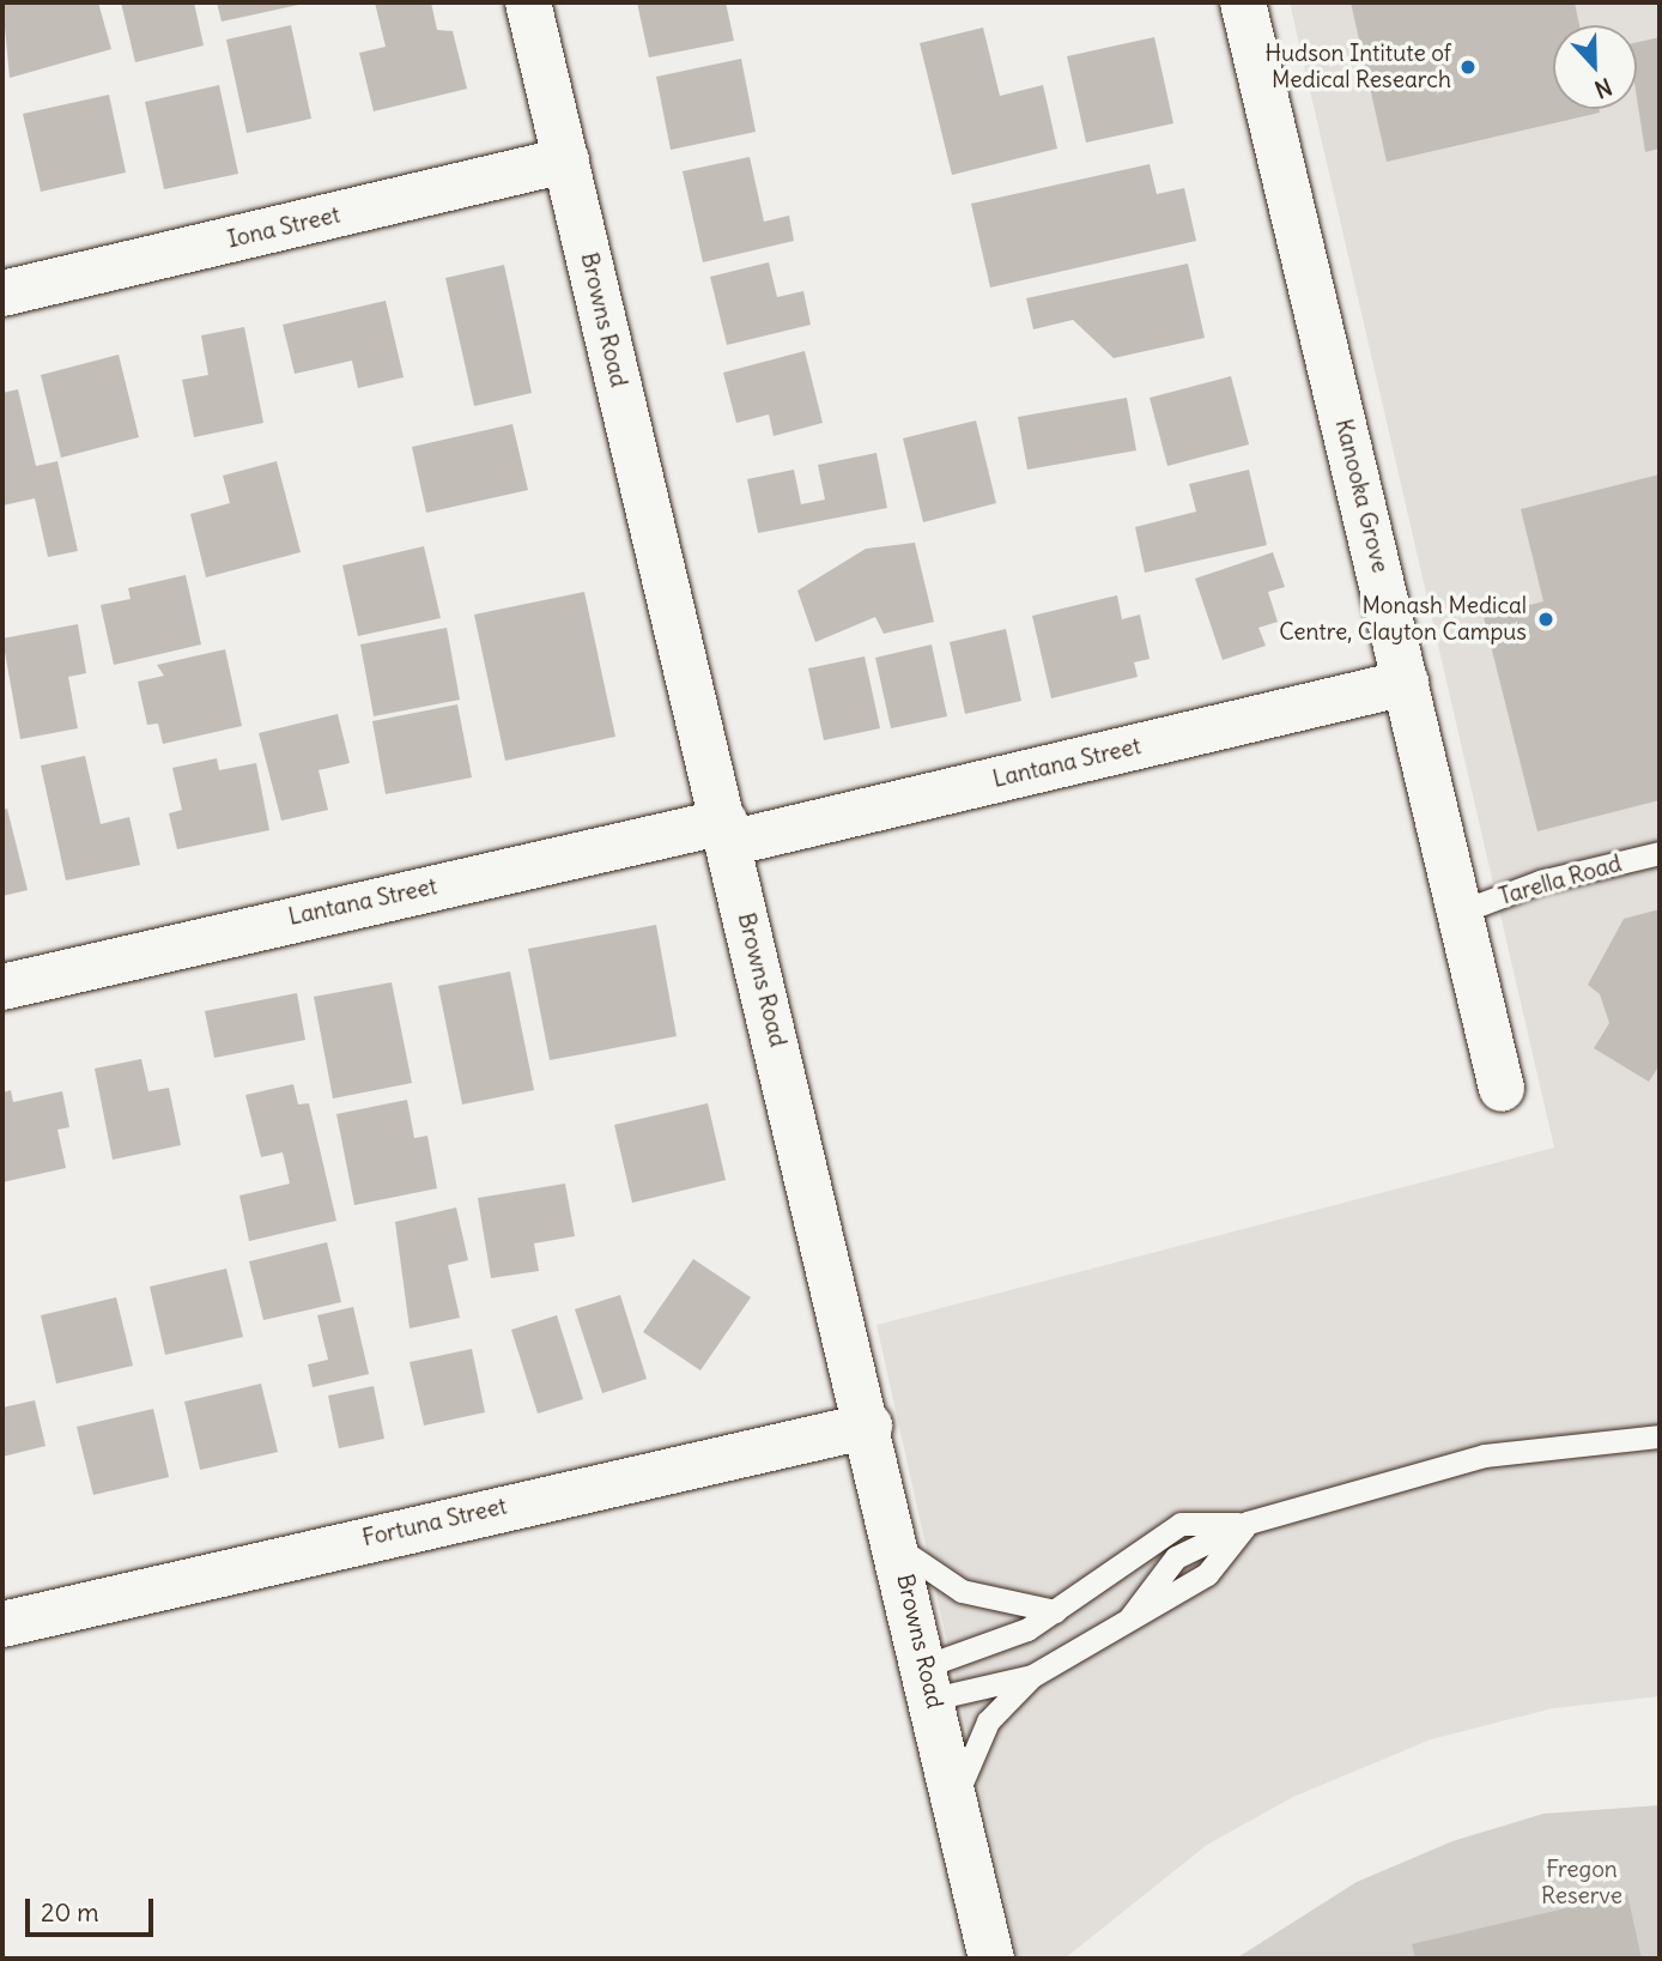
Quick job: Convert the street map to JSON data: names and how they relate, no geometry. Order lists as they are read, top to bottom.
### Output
{
  "streets": {
    "street": [
      "Iona Street",
      "Browns Road",
      "Kanooka Grove",
      "Lantana Street",
      "Fortuna Street"
    ],
    "lane": ["Tarella Road"]
  },
  "crossings": [
    ["Iona Street", "Browns Road"],
    ["Browns Road", "Lantana Street"],
    ["Browns Road", "Fortuna Street"],
    ["Kanooka Grove", "Lantana Street"],
    ["Kanooka Grove", "Tarella Road"]
  ],
  "parks": ["Fregon Reserve"],
  "places": ["Hudson Intitute of Medical Research", "Monash Medical Centre, Clayton Campus"],
  "scale_bar": "20 m",
  "north": "bottom"
}
